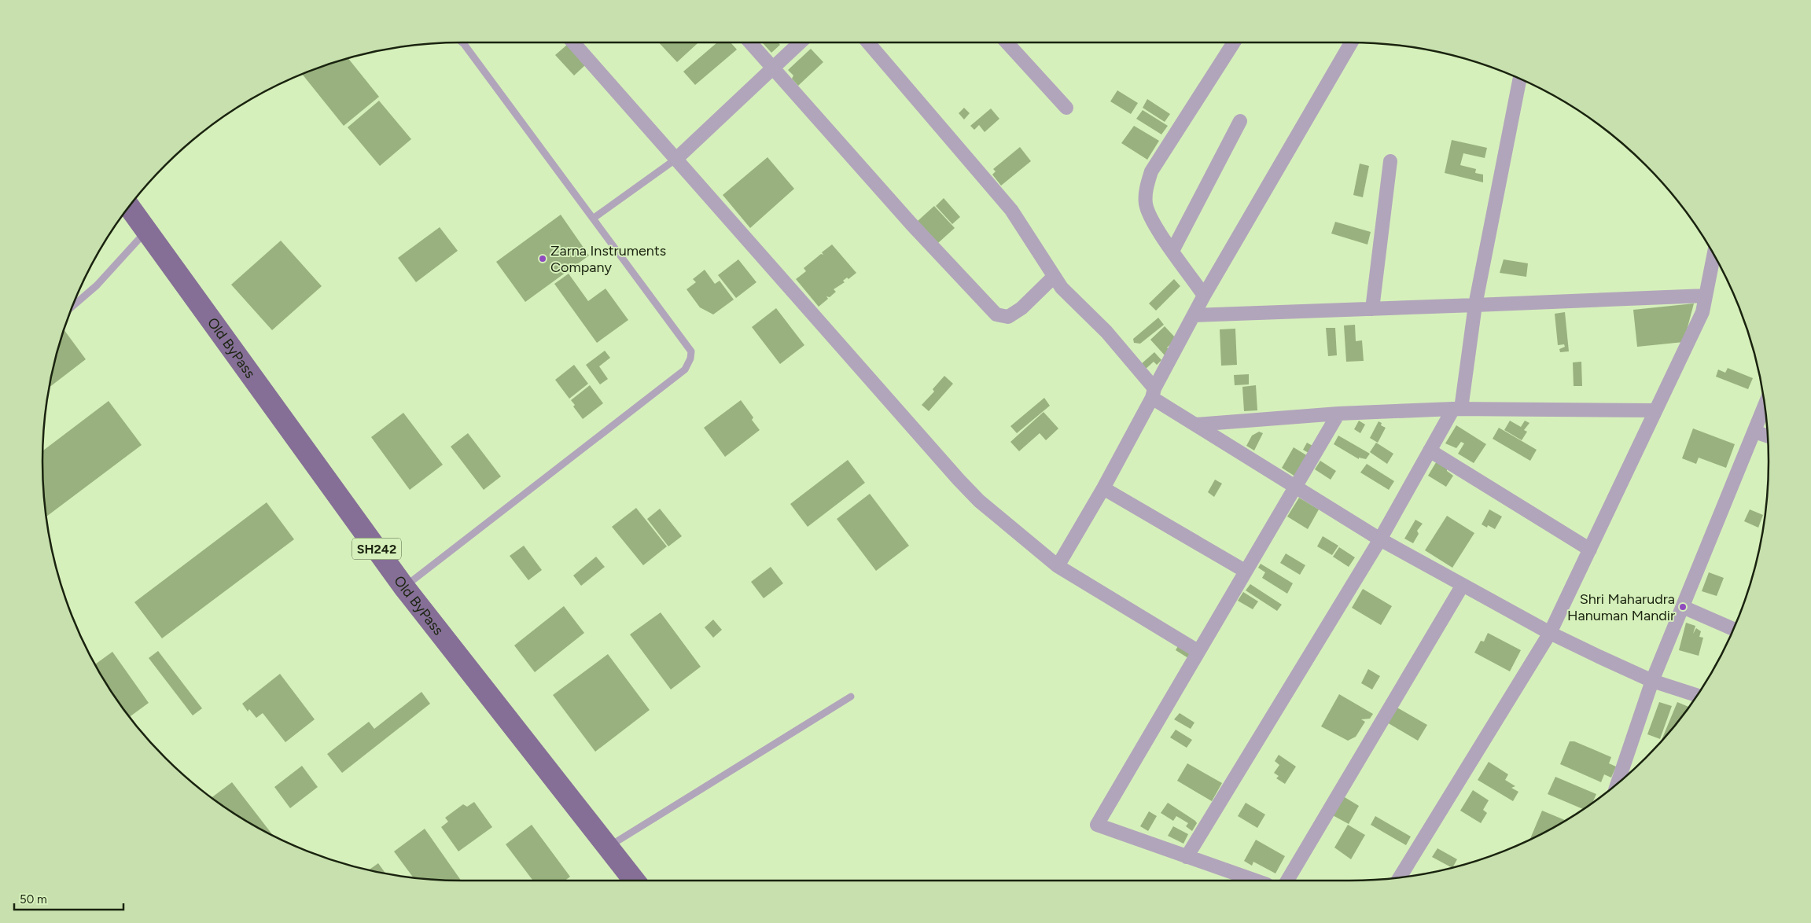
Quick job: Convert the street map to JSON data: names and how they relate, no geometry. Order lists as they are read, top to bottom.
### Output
{
  "streets": {
    "main road": ["Old ByPass", "SH242"]
  },
  "places": ["Zarna Instruments Company", "Shri Maharudra Hanuman Mandir"],
  "scale_bar": "50 m"
}
